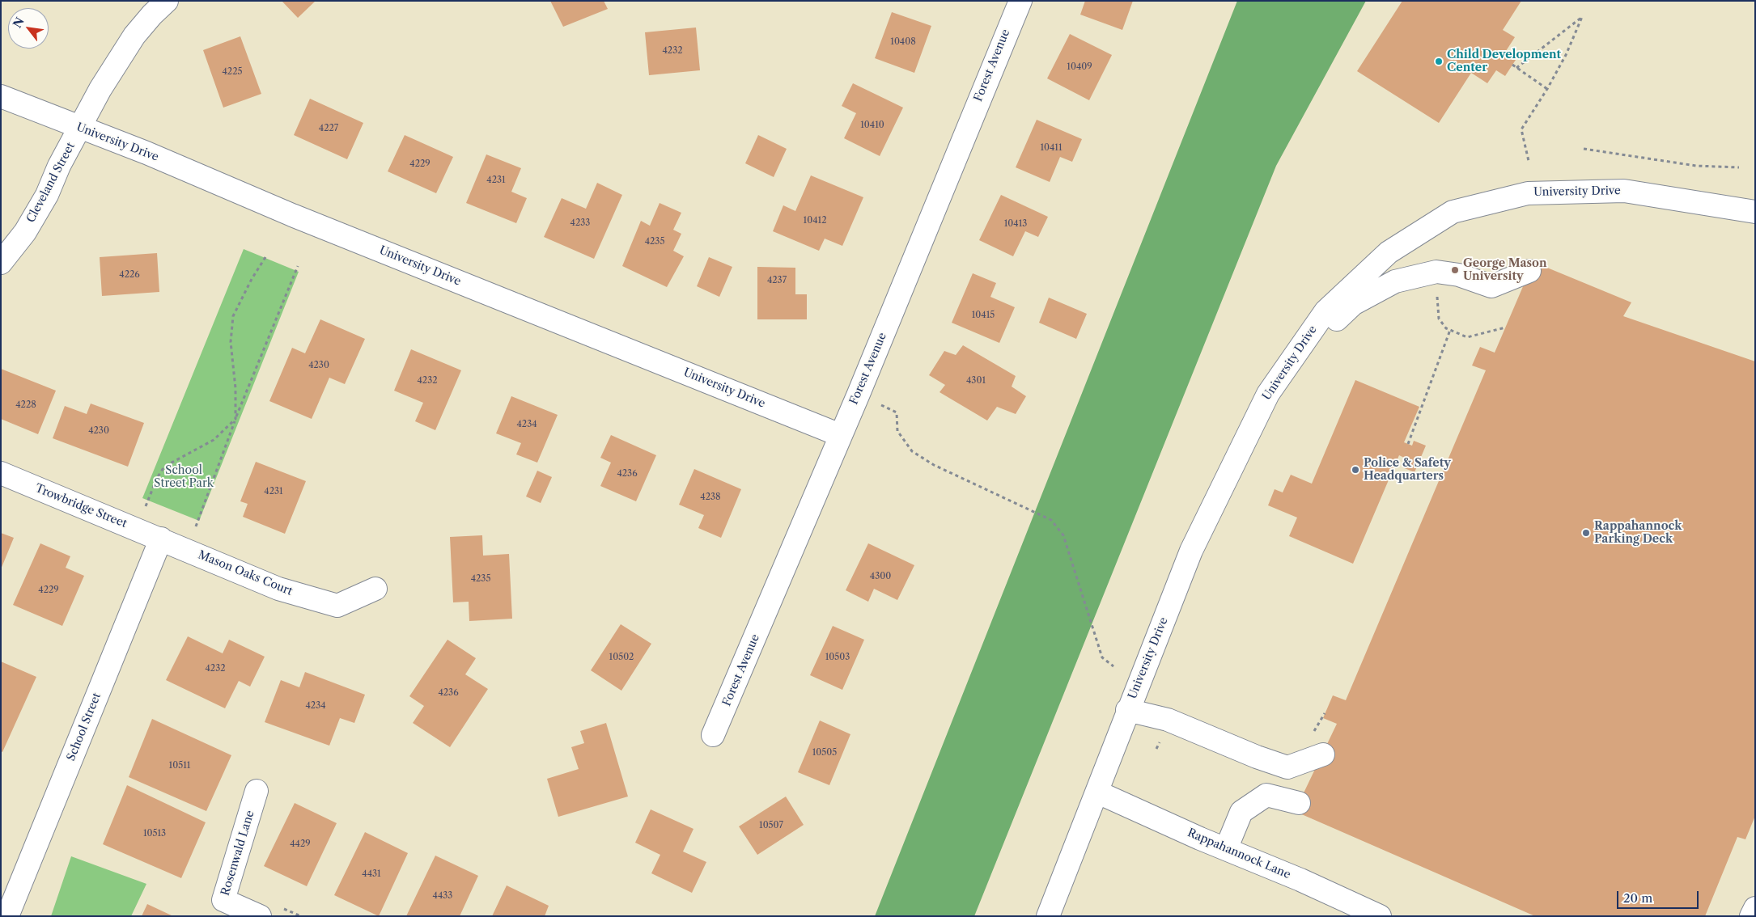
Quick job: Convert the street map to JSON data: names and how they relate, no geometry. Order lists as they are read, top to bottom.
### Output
{
  "streets": {
    "street": [
      "Forest Avenue",
      "University Drive",
      "Cleveland Street",
      "Trowbridge Street",
      "Mason Oaks Court",
      "School Street",
      "Rosenwald Lane",
      "Rappahannock Lane"
    ]
  },
  "crossings": [
    ["Forest Avenue", "University Drive"],
    ["University Drive", "Cleveland Street"],
    ["University Drive", "Rappahannock Lane"],
    ["Trowbridge Street", "Mason Oaks Court"],
    ["Trowbridge Street", "School Street"],
    ["Mason Oaks Court", "School Street"]
  ],
  "parks": ["School Street Park"],
  "places": [
    "Child Development Center",
    "George Mason University",
    "Police & Safety Headquarters",
    "Rappahannock Parking Deck"
  ],
  "house_numbers": [
    "10408",
    "4232",
    "10409",
    "4225",
    "10410",
    "4227",
    "10411",
    "4229",
    "4231",
    "10412",
    "4233",
    "10413",
    "4235",
    "4226",
    "4237",
    "10415",
    "4230",
    "4232",
    "4301",
    "4228",
    "4234",
    "4230",
    "4236",
    "4231",
    "4238",
    "4300",
    "4235",
    "4229",
    "10502",
    "10503",
    "4232",
    "4236",
    "4234",
    "10505",
    "10511",
    "10507",
    "10513",
    "4429",
    "4431",
    "4433"
  ],
  "scale_bar": "20 m",
  "north": "top left"
}
